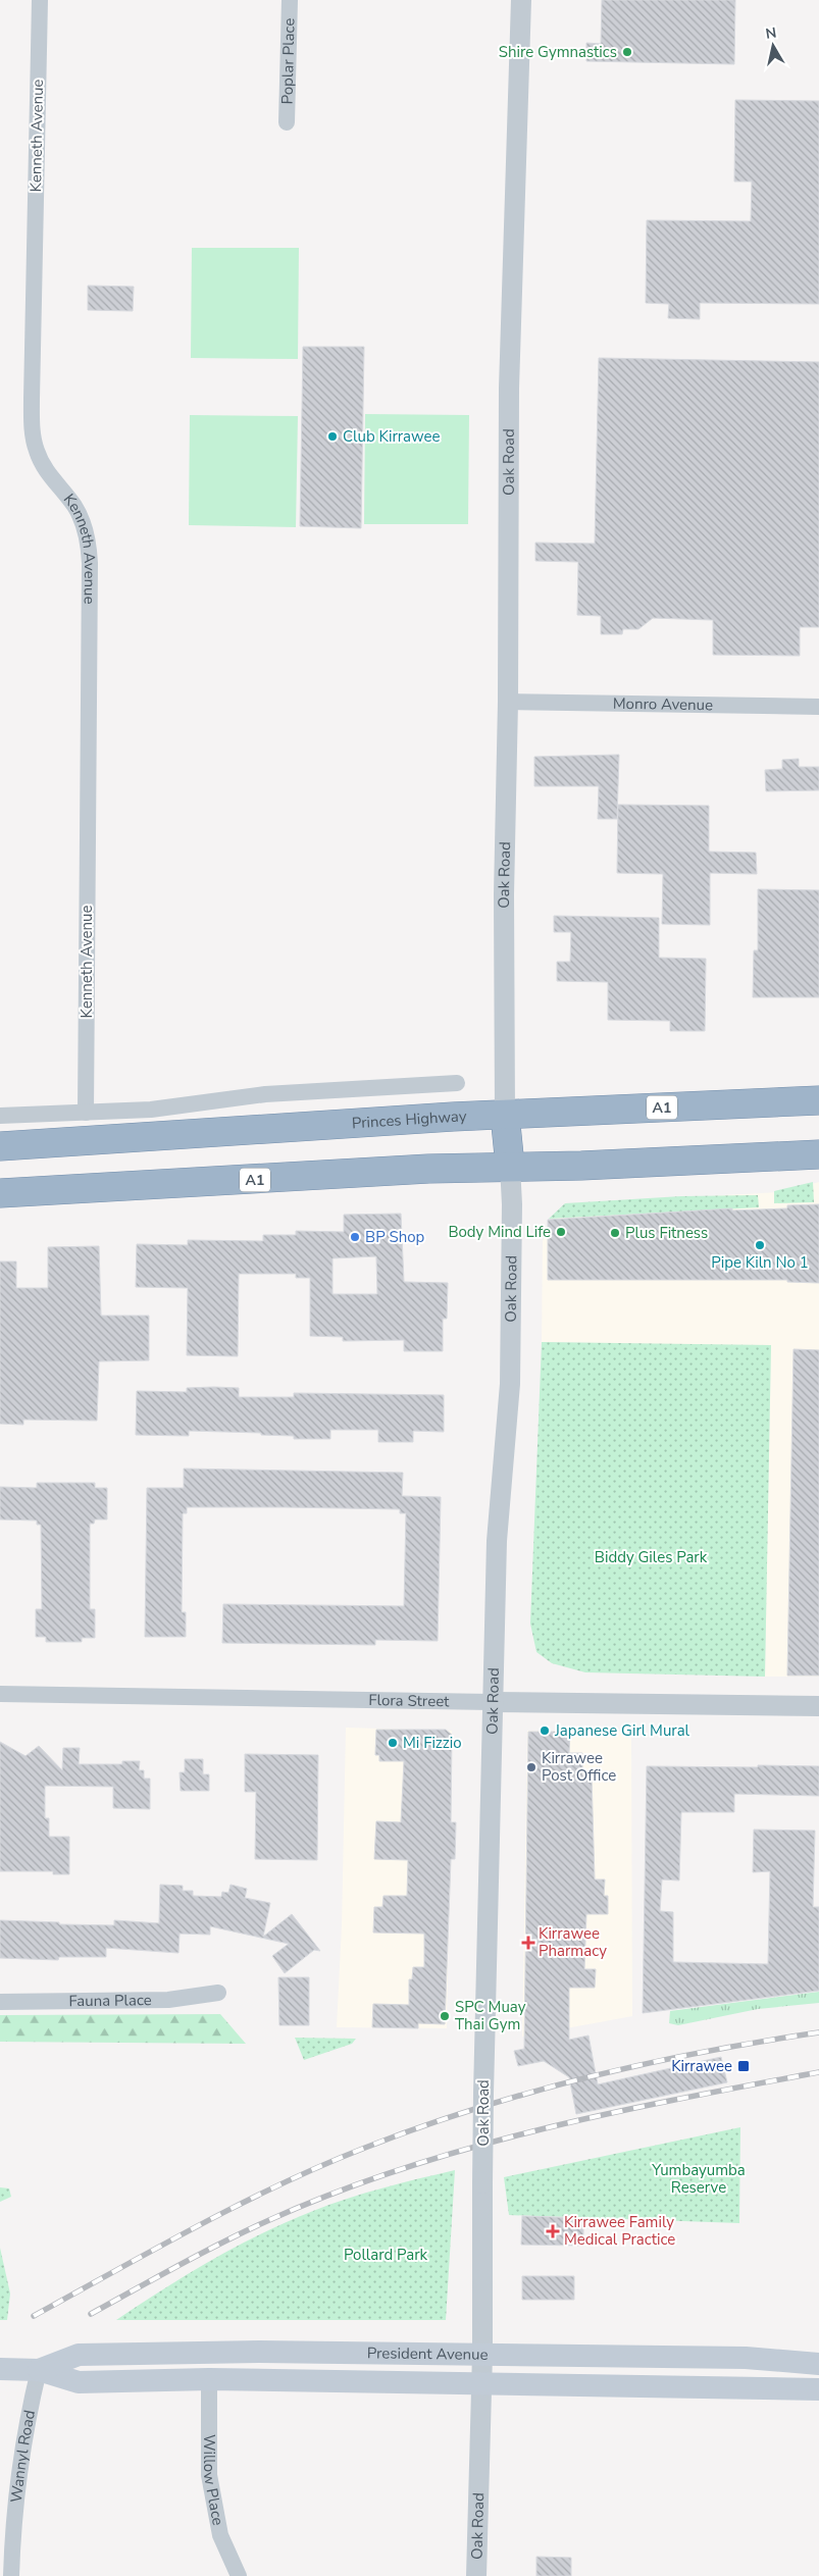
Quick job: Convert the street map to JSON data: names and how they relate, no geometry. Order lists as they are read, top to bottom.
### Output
{
  "streets": {
    "highway": ["Oak Road", "A1", "Princes Highway"],
    "main road": ["President Avenue"],
    "street": [
      "Poplar Place",
      "Kenneth Avenue",
      "Monro Avenue",
      "Flora Street",
      "Fauna Place",
      "Wannyl Road",
      "Willow Place"
    ]
  },
  "crossings": [
    ["Oak Road", "Monro Avenue"],
    ["Oak Road", "A1"],
    ["Oak Road", "Princes Highway"],
    ["Oak Road", "Flora Street"],
    ["Oak Road", "President Avenue"],
    ["President Avenue", "Wannyl Road"],
    ["President Avenue", "Willow Place"]
  ],
  "parks": ["Biddy Giles Park", "Yumbayumba Reserve", "Pollard Park"],
  "places": {
    "other": [
      "Shire Gymnastics",
      "Club Kirrawee",
      "Body Mind Life",
      "Plus Fitness",
      "BP Shop",
      "Pipe Kiln No 1",
      "Japanese Girl Mural",
      "Mi Fizzio",
      "Kirrawee Post Office",
      "SPC Muay Thai Gym"
    ],
    "health": ["Kirrawee Pharmacy", "Kirrawee Family Medical Practice"],
    "transit": ["Kirrawee"]
  },
  "north": "top"
}
